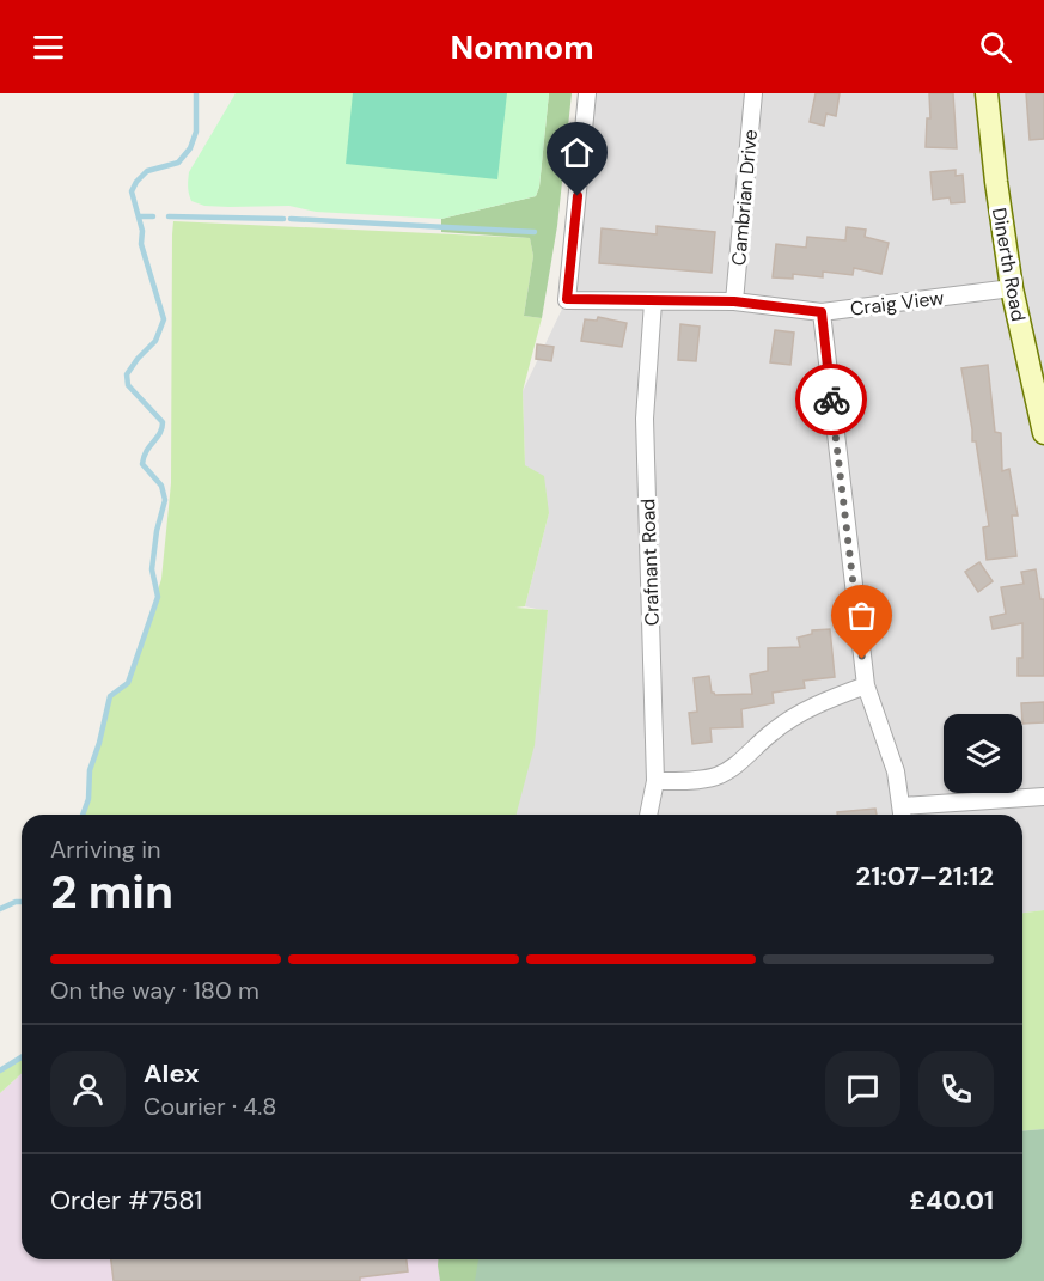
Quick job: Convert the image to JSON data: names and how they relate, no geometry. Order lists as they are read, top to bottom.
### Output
{
  "streets": {
    "street": [
      "Cambrian Drive",
      "Dinerth Road",
      "Craig View",
      "Crafnant Road"
    ]
  },
  "crossings": [
    ["Cambrian Drive", "Craig View"],
    ["Dinerth Road", "Craig View"],
    ["Craig View", "Crafnant Road"]
  ],
  "page": {
    "header": "Nomnom",
    "heading": ["2 min", "Arriving in", "21:07–21:12"],
    "panel": [
      "Alex",
      "Courier · 4.8",
      "Order #7581",
      "£40.01"
    ],
    "bar": "On the way · 180 m"
  }
}
